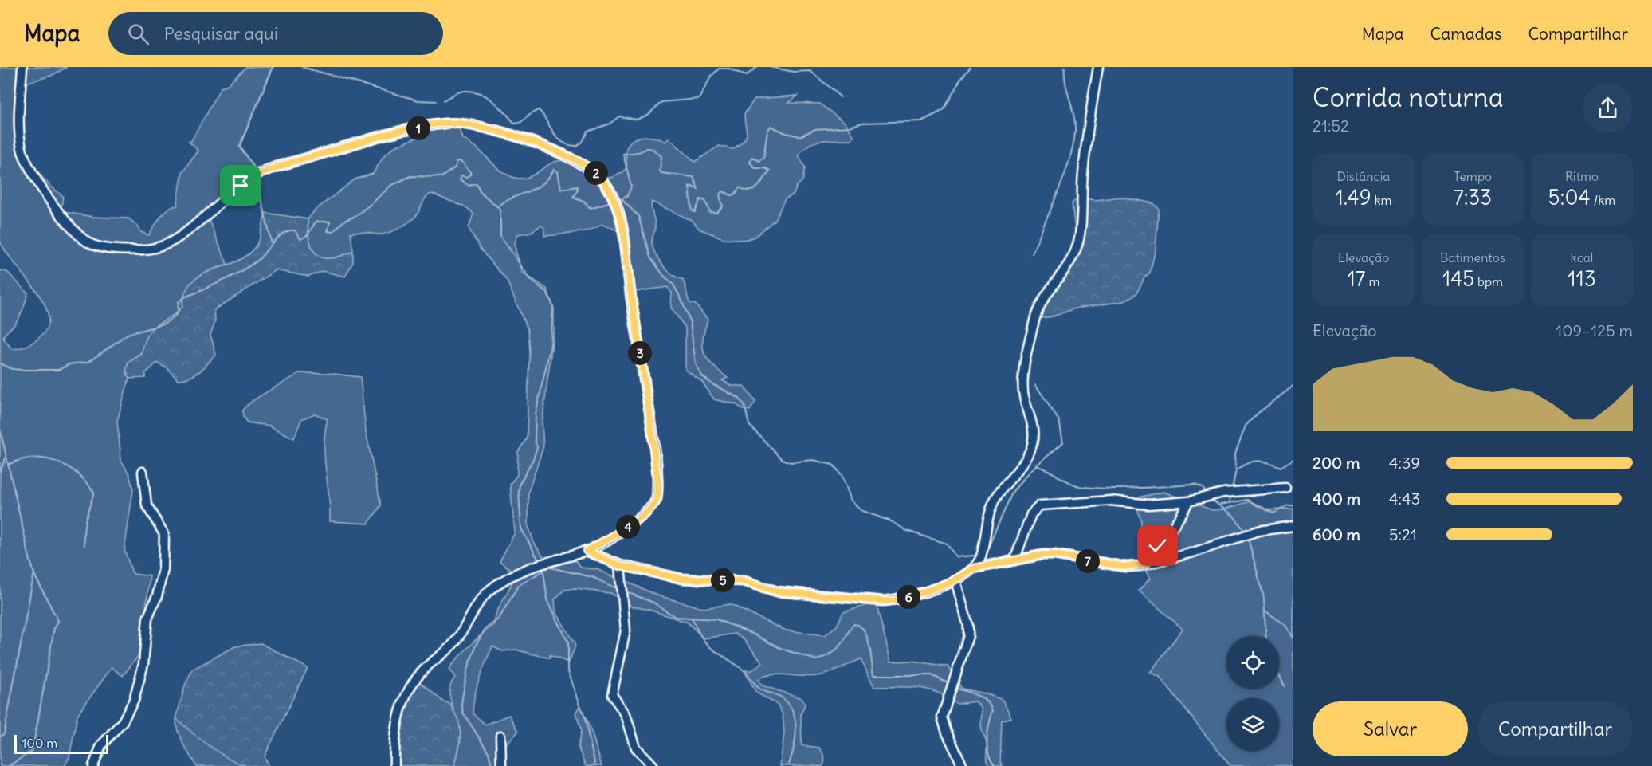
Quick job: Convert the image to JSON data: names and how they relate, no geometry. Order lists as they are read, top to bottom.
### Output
{
  "scale_bar": "100 m",
  "page": {
    "header": "Mapa",
    "search": "Pesquisar aqui",
    "nav": ["Mapa", "Camadas", "Compartilhar"],
    "heading": ["Corrida noturna", "21:52"],
    "pins": [
      "1",
      "2",
      "3",
      "4",
      "7",
      "5",
      "6"
    ],
    "stats": [
      ["Distância", "1.49 km"],
      ["Tempo", "7:33"],
      ["Ritmo", "5:04 /km"],
      ["Elevação", "17 m"],
      ["Batimentos", "145 bpm"],
      ["kcal", "113"]
    ],
    "chart": ["Elevação", "109–125 m"],
    "list": [
      {
        "name": "200 m",
        "note": "4:39"
      },
      {
        "name": "400 m",
        "note": "4:43"
      },
      {
        "name": "600 m",
        "note": "5:21"
      }
    ],
    "buttons": ["Salvar", "Compartilhar"],
    "scale": "100 m"
  }
}
